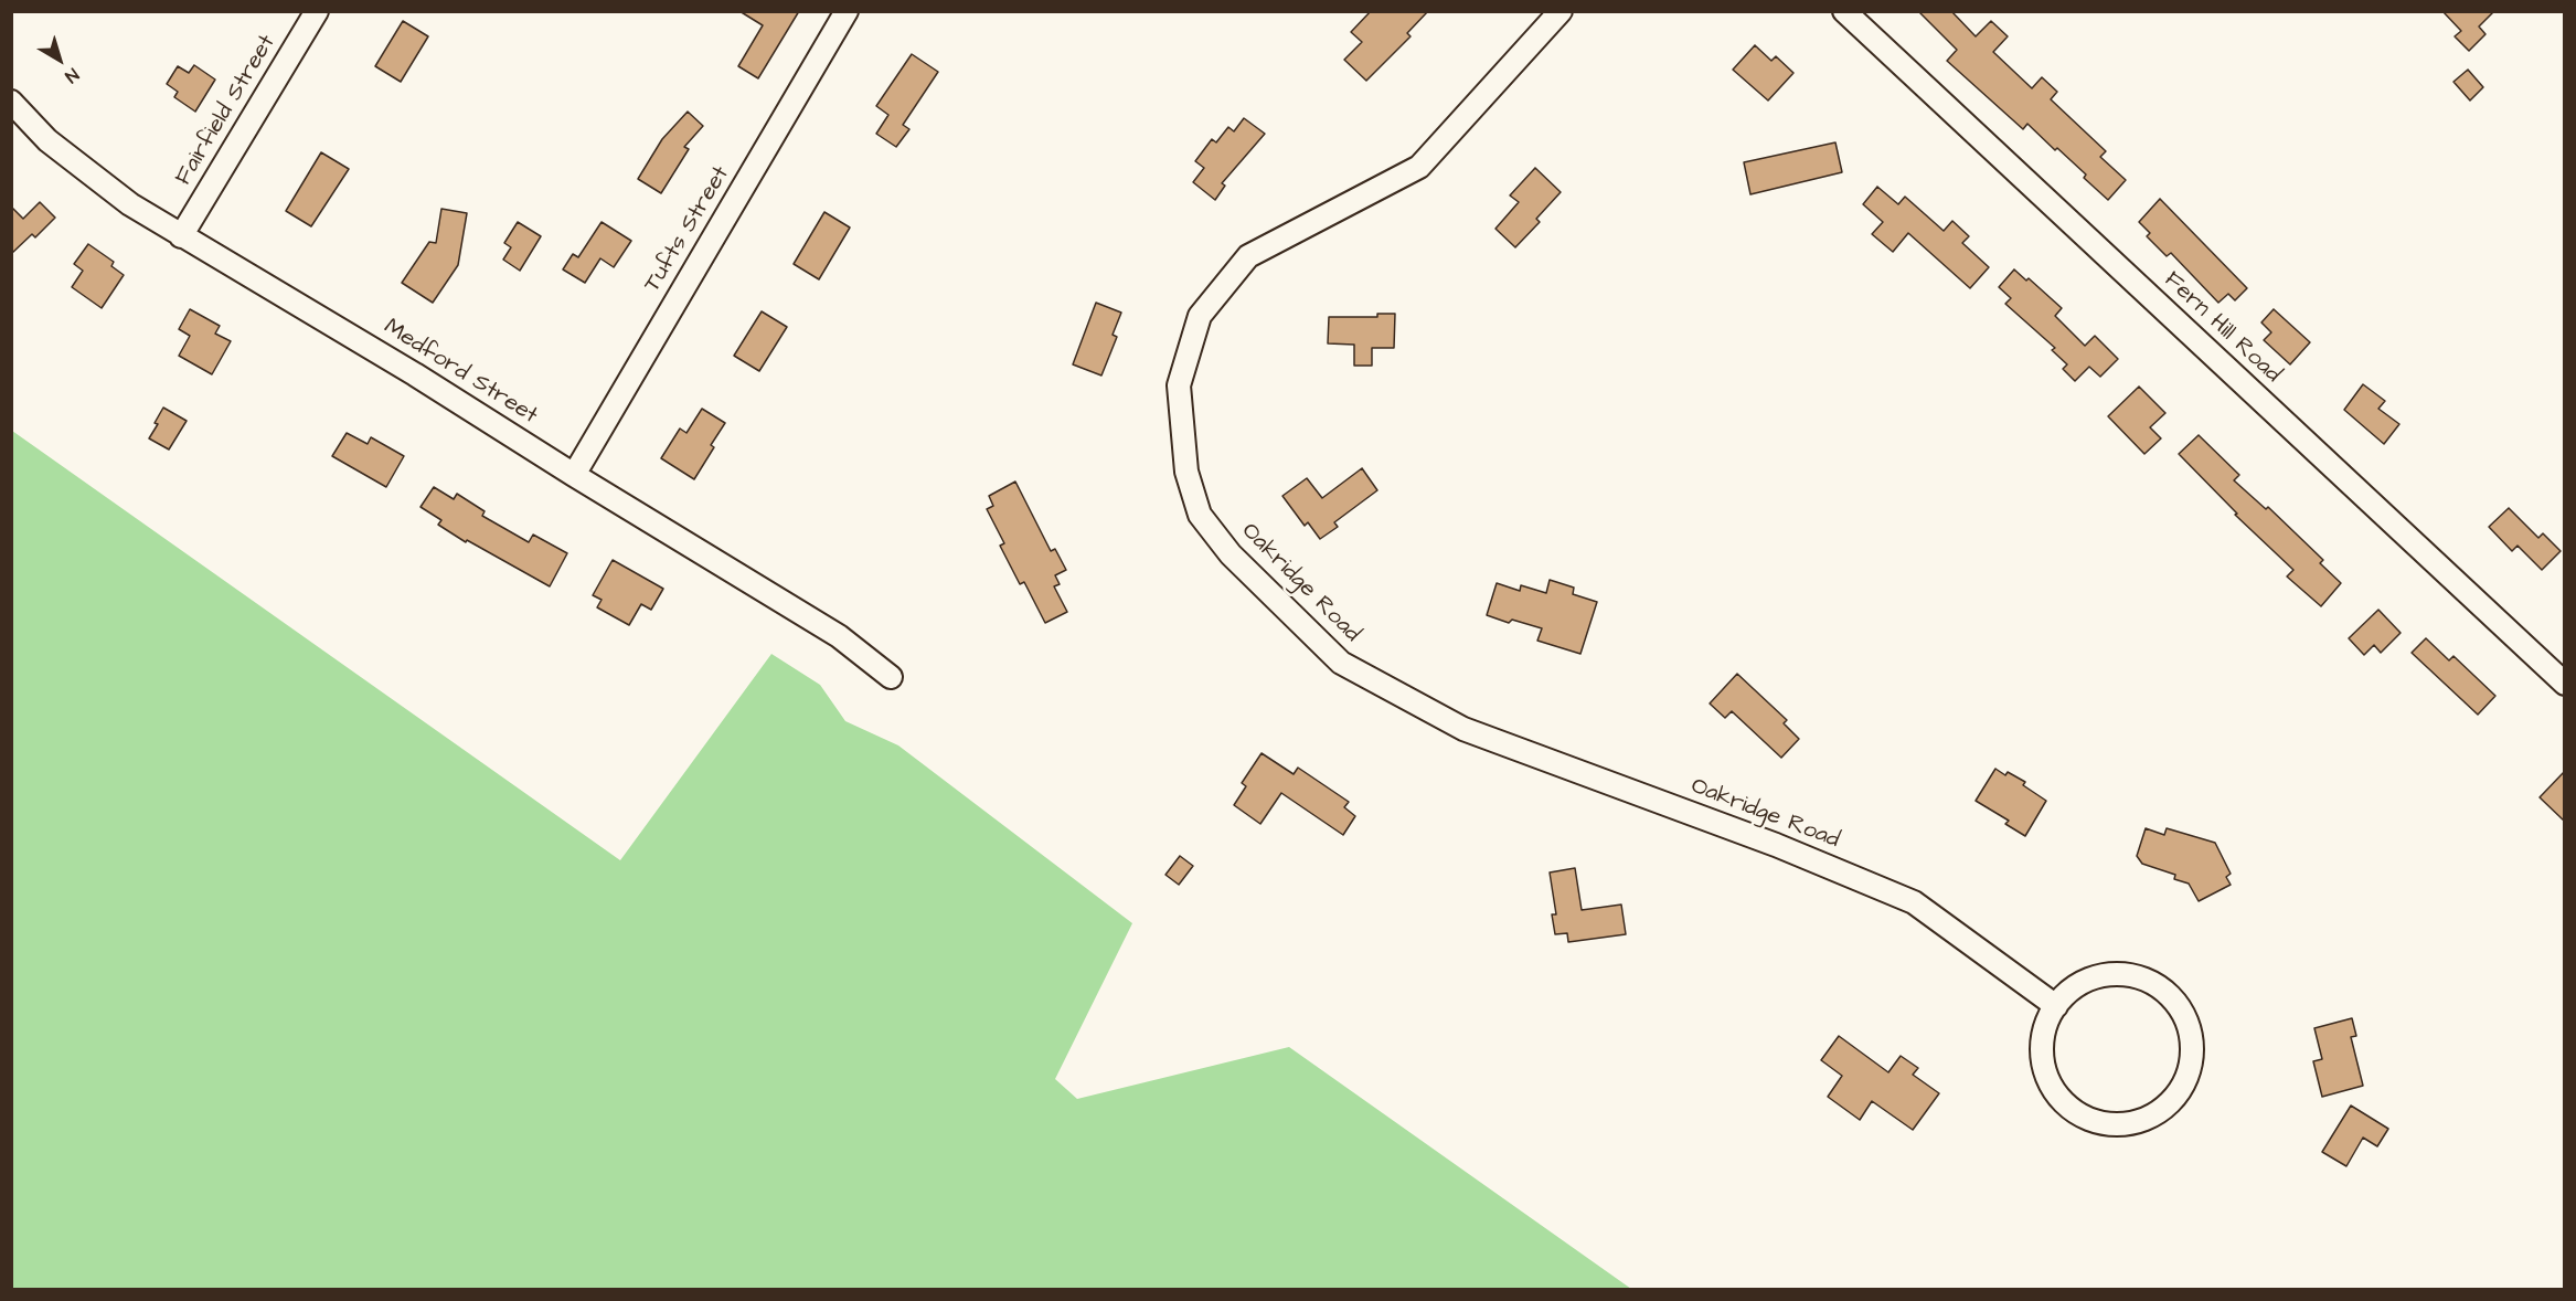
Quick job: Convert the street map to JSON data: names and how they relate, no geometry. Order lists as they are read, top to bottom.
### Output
{
  "streets": {
    "street": [
      "Fairfield Street",
      "Tufts Street",
      "Fern Hill Road",
      "Medford Street",
      "Oakridge Road"
    ]
  },
  "crossings": [
    ["Fairfield Street", "Medford Street"],
    ["Tufts Street", "Medford Street"]
  ],
  "north": "bottom right"
}
